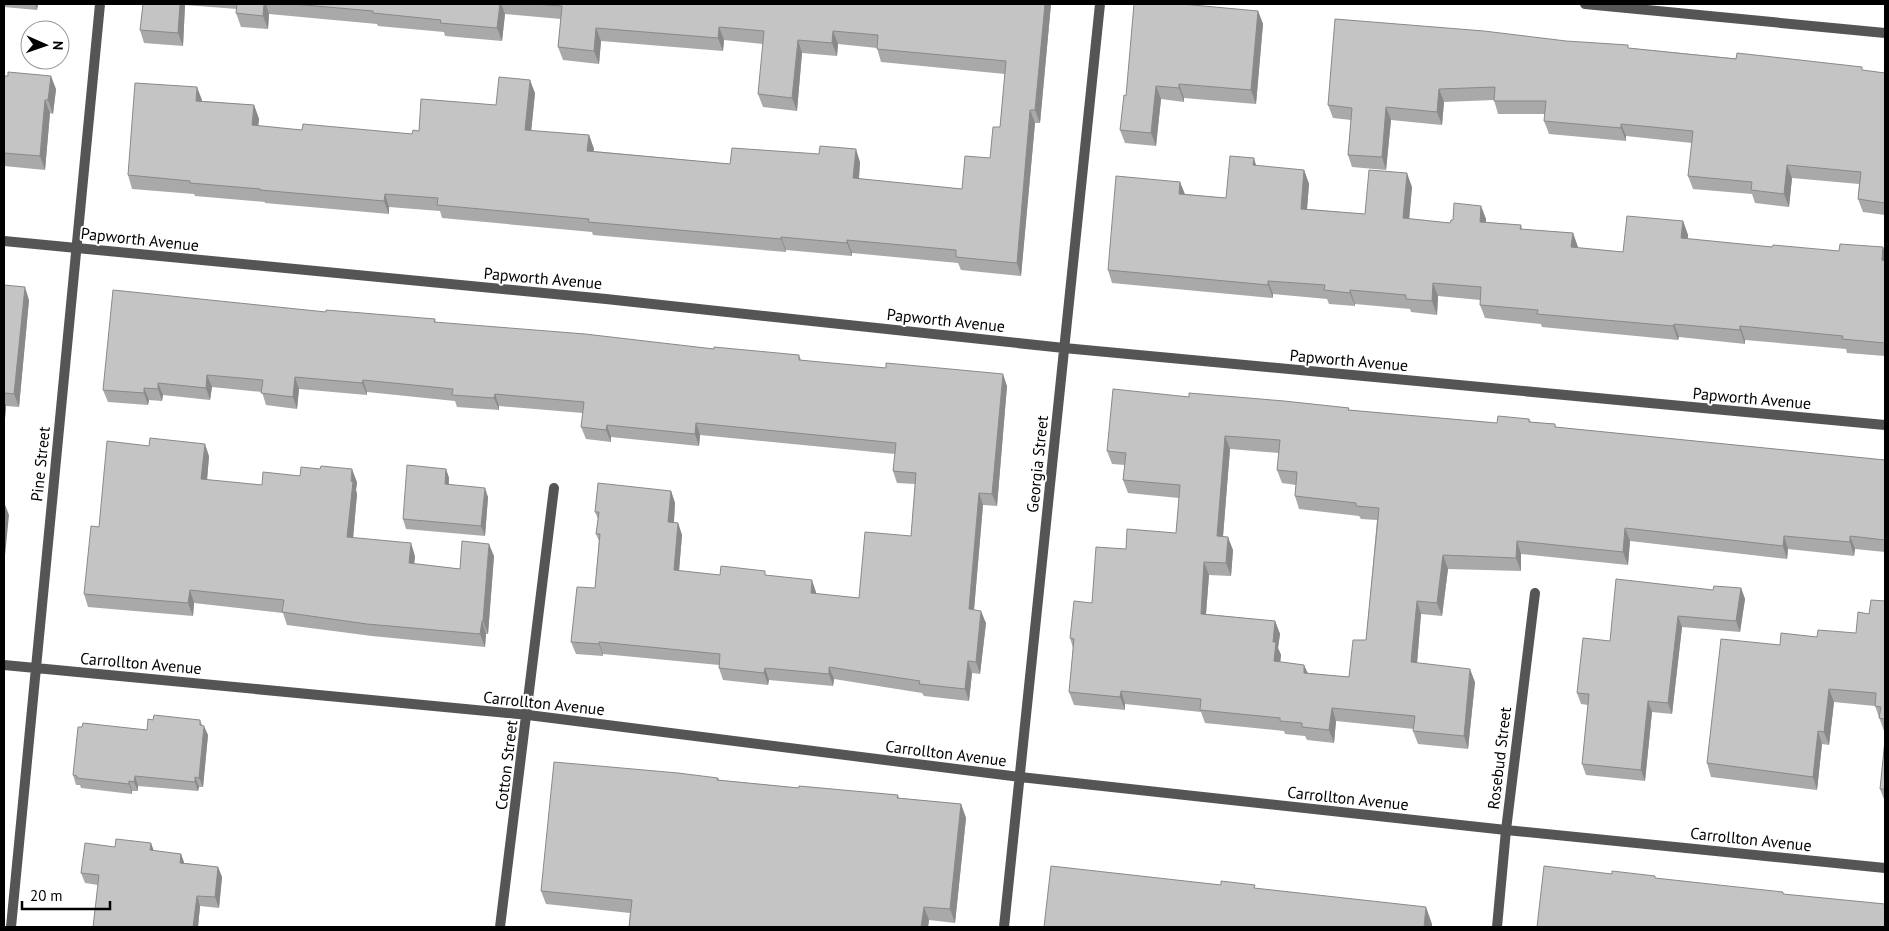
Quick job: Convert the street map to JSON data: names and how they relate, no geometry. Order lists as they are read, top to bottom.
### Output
{
  "streets": {
    "street": [
      "Papworth Avenue",
      "Pine Street",
      "Georgia Street",
      "Carrollton Avenue",
      "Rosebud Street",
      "Cotton Street"
    ]
  },
  "crossings": [
    ["Papworth Avenue", "Pine Street"],
    ["Papworth Avenue", "Georgia Street"],
    ["Pine Street", "Carrollton Avenue"],
    ["Georgia Street", "Carrollton Avenue"],
    ["Carrollton Avenue", "Rosebud Street"],
    ["Carrollton Avenue", "Cotton Street"]
  ],
  "scale_bar": "20 m",
  "north": "right"
}
